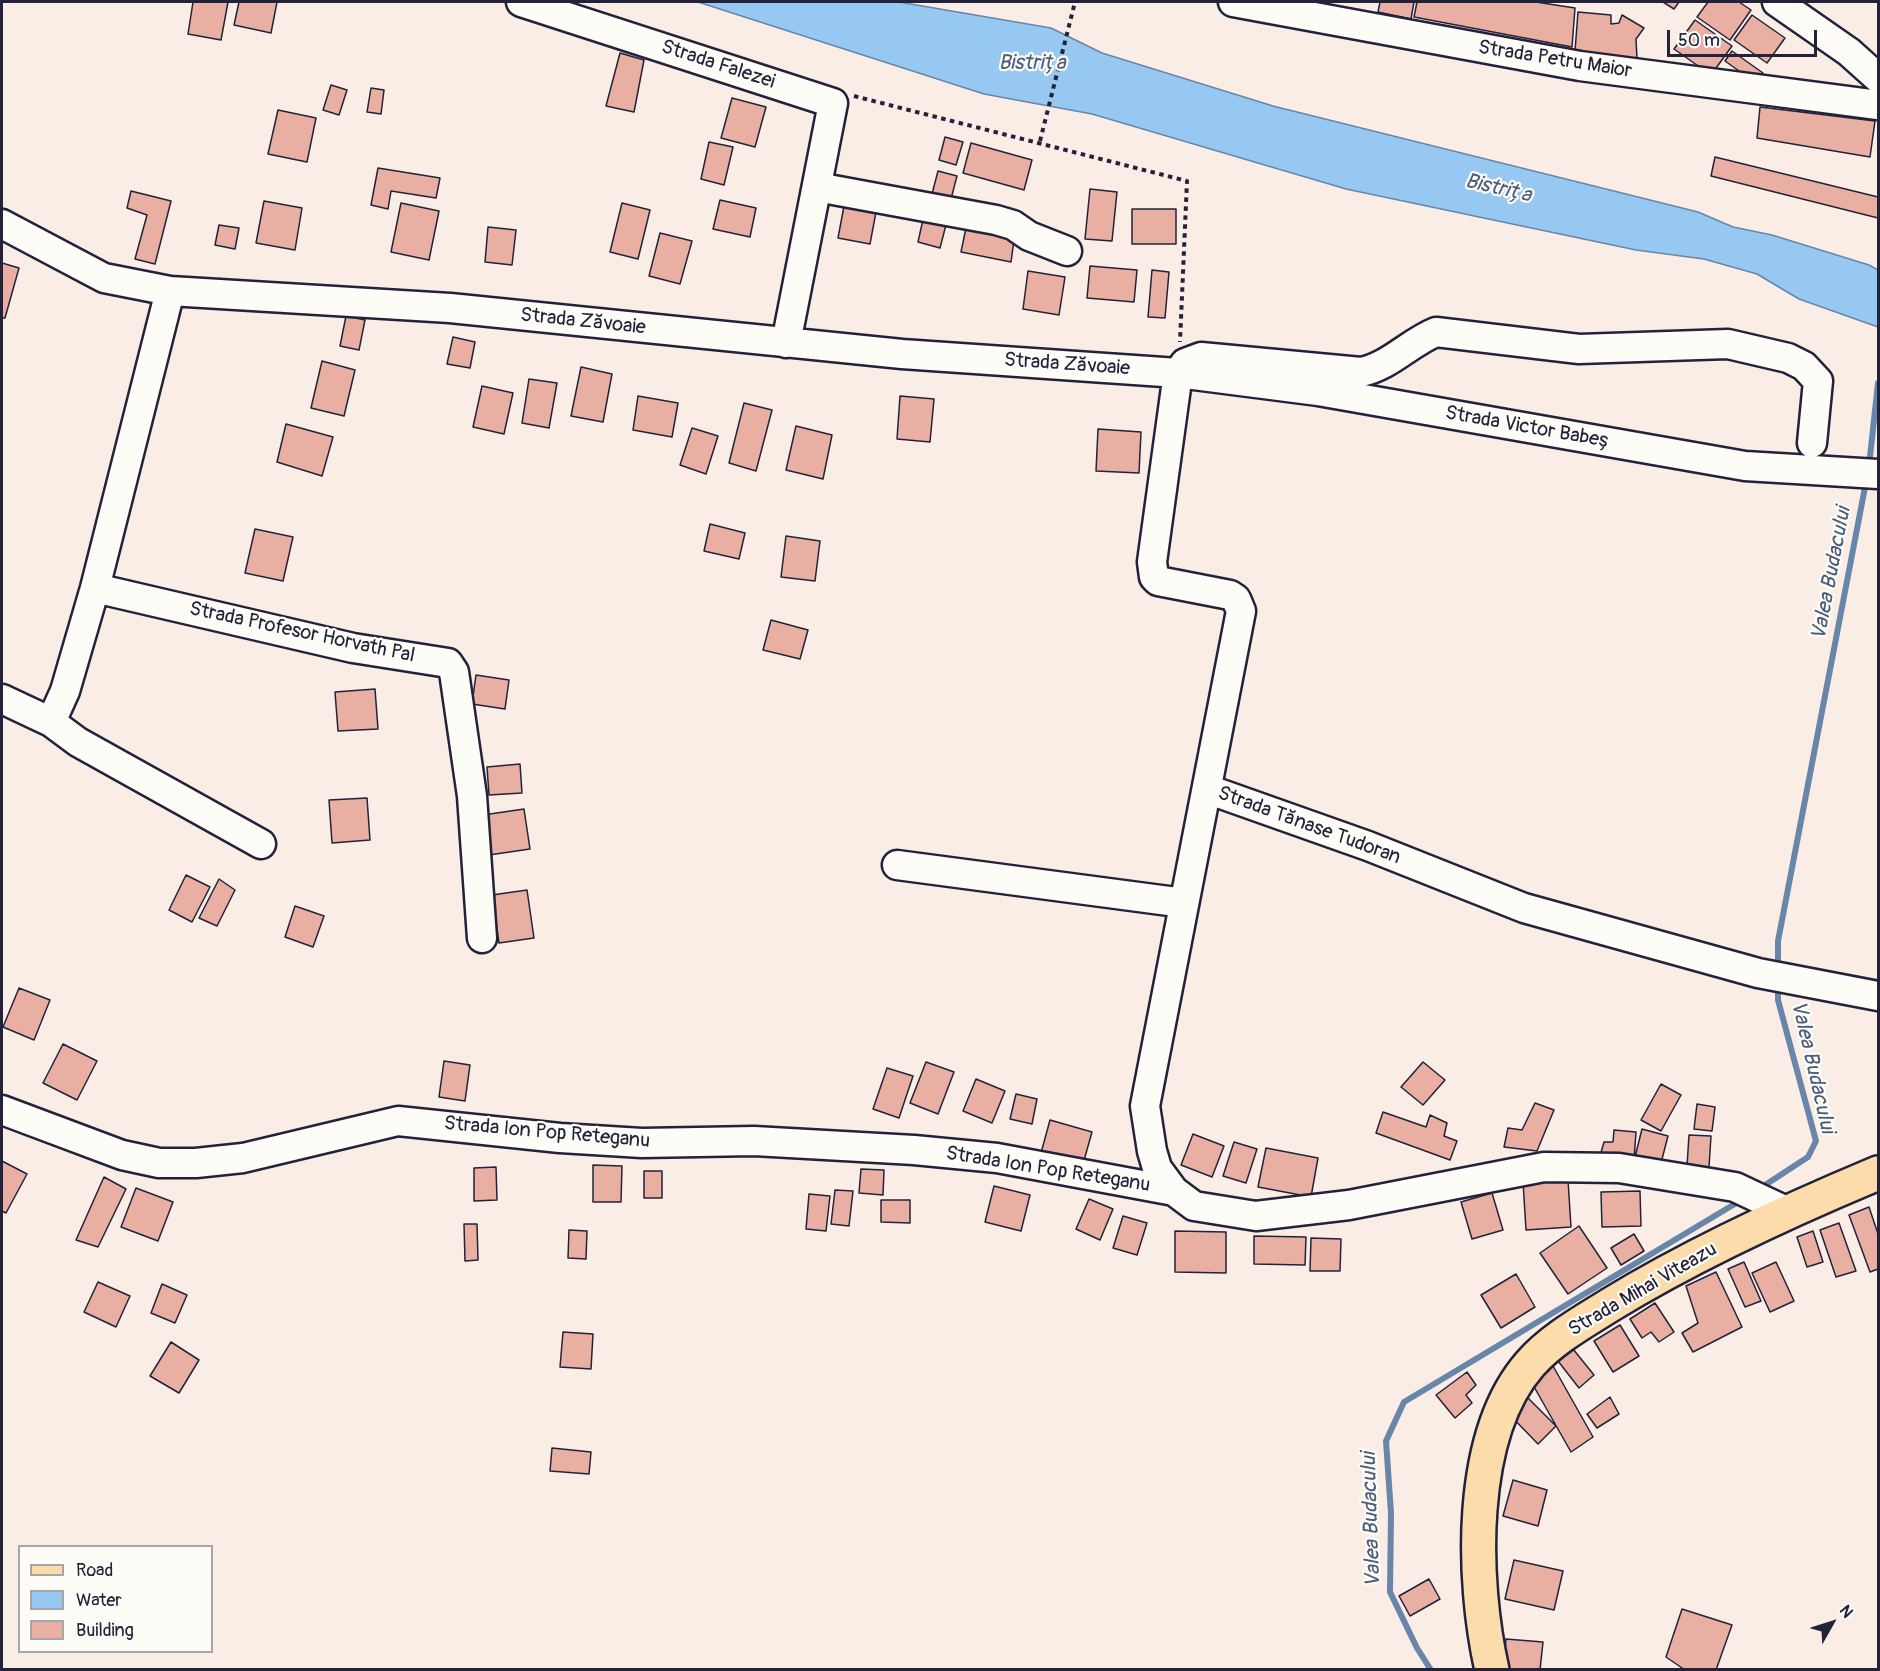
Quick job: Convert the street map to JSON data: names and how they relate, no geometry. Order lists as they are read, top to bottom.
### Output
{
  "streets": {
    "main road": ["Strada Mihai Viteazu"],
    "street": [
      "Strada Petru Maior",
      "Strada Falezei",
      "Strada Zăvoaie",
      "Strada Victor Babeș",
      "Strada Profesor Horvath Pal",
      "Strada Tănase Tudoran",
      "Strada Ion Pop Reteganu"
    ]
  },
  "crossings": [
    ["Strada Zăvoaie", "Strada Victor Babeș"],
    ["Strada Zăvoaie", "Strada Tănase Tudoran"],
    ["Strada Victor Babeș", "Strada Tănase Tudoran"],
    ["Strada Tănase Tudoran", "Strada Ion Pop Reteganu"],
    ["Strada Ion Pop Reteganu", "Strada Mihai Viteazu"]
  ],
  "water": ["Bistrița", "Valea Budacului"],
  "legend": ["Road", "Water", "Building"],
  "scale_bar": "50 m",
  "north": "top right"
}
